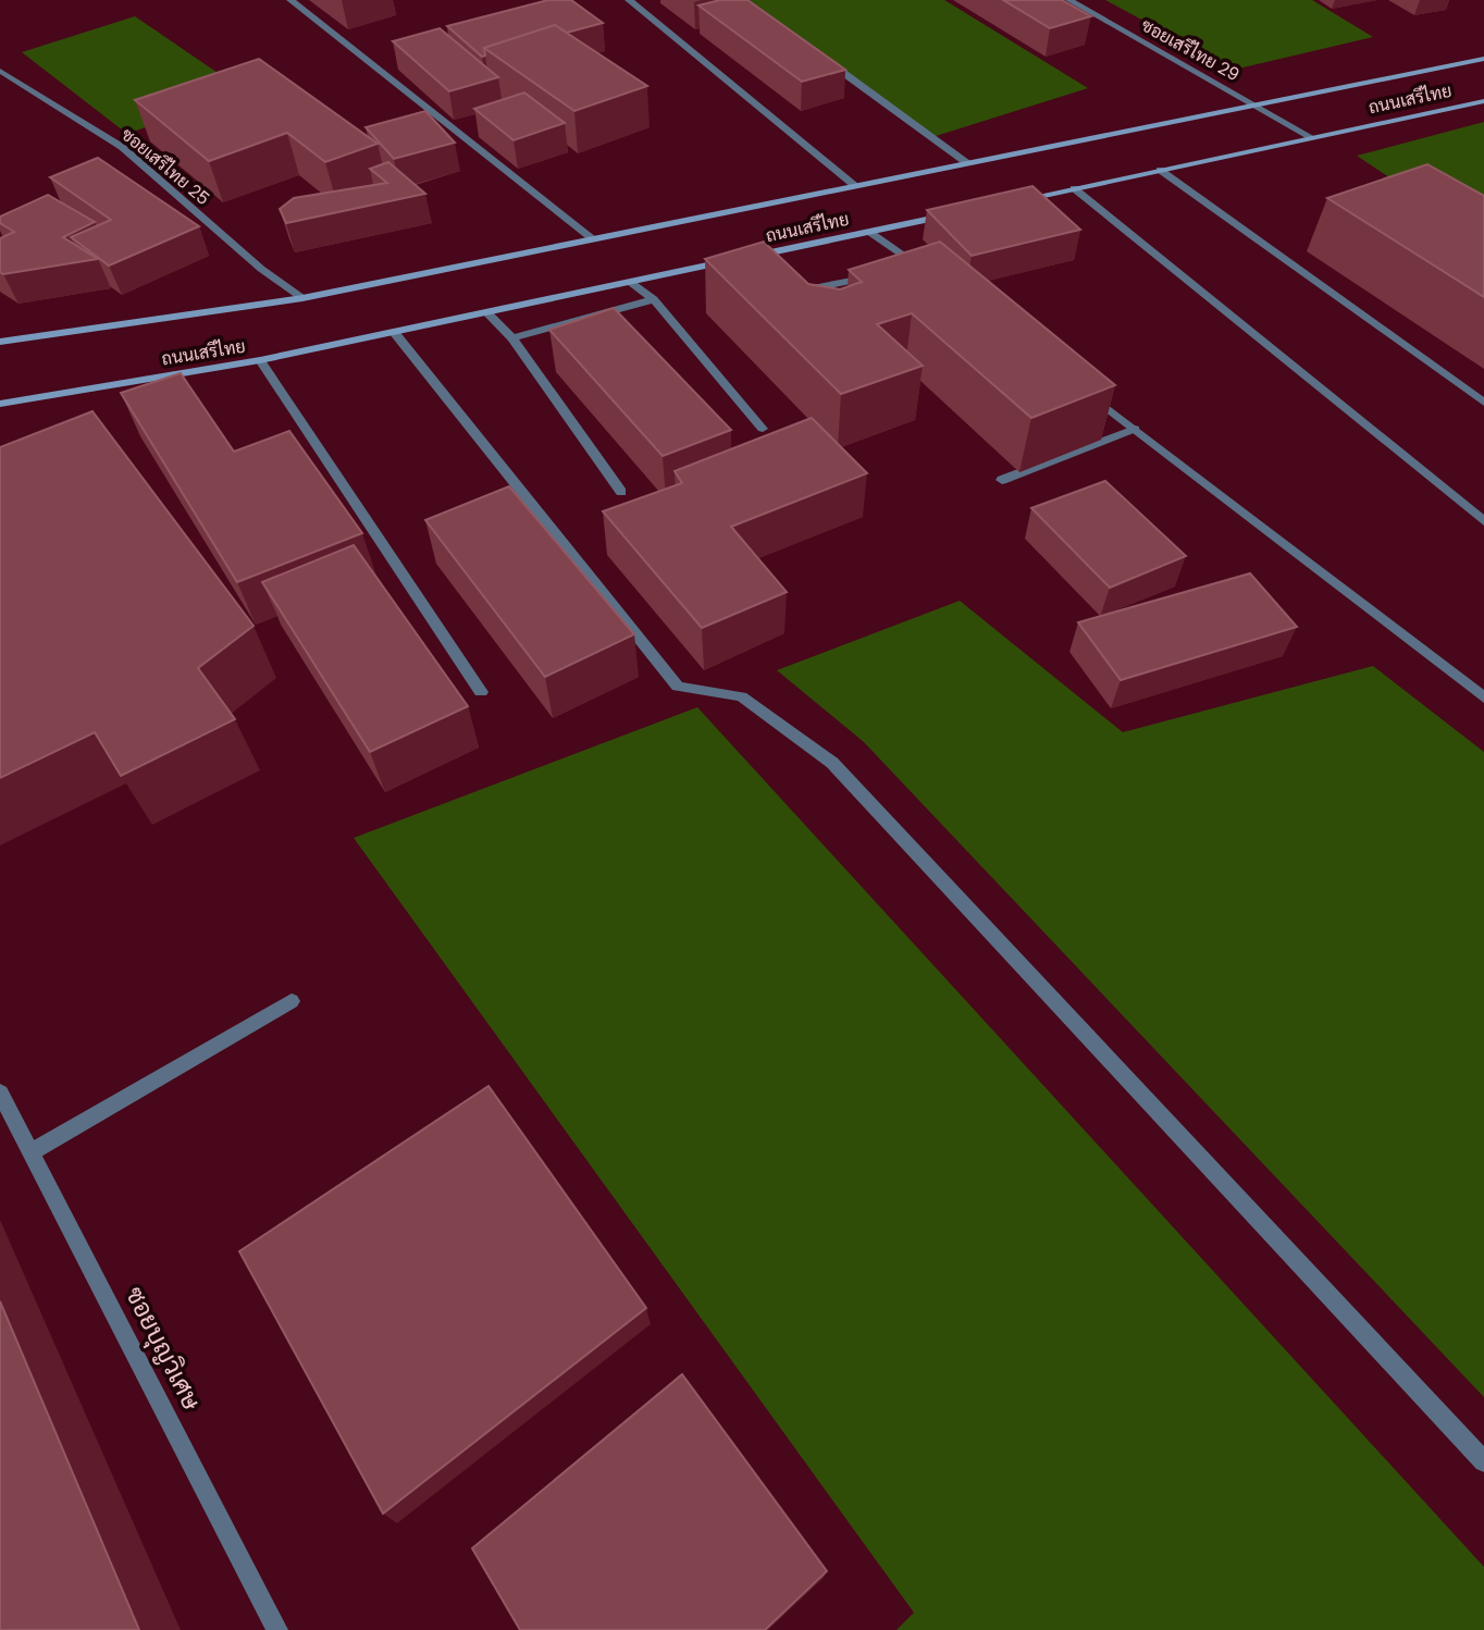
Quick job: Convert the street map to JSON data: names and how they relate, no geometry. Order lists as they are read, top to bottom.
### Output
{
  "streets": {
    "main road": ["ถนนเสรีไทย"],
    "street": ["ซอยเสรีไทย 29", "ซอยเสรีไทย 25", "ซอยบุญวิเศษ"]
  },
  "crossings": [
    ["ซอยเสรีไทย 29", "ถนนเสรีไทย"],
    ["ถนนเสรีไทย", "ซอยเสรีไทย 25"]
  ]
}
